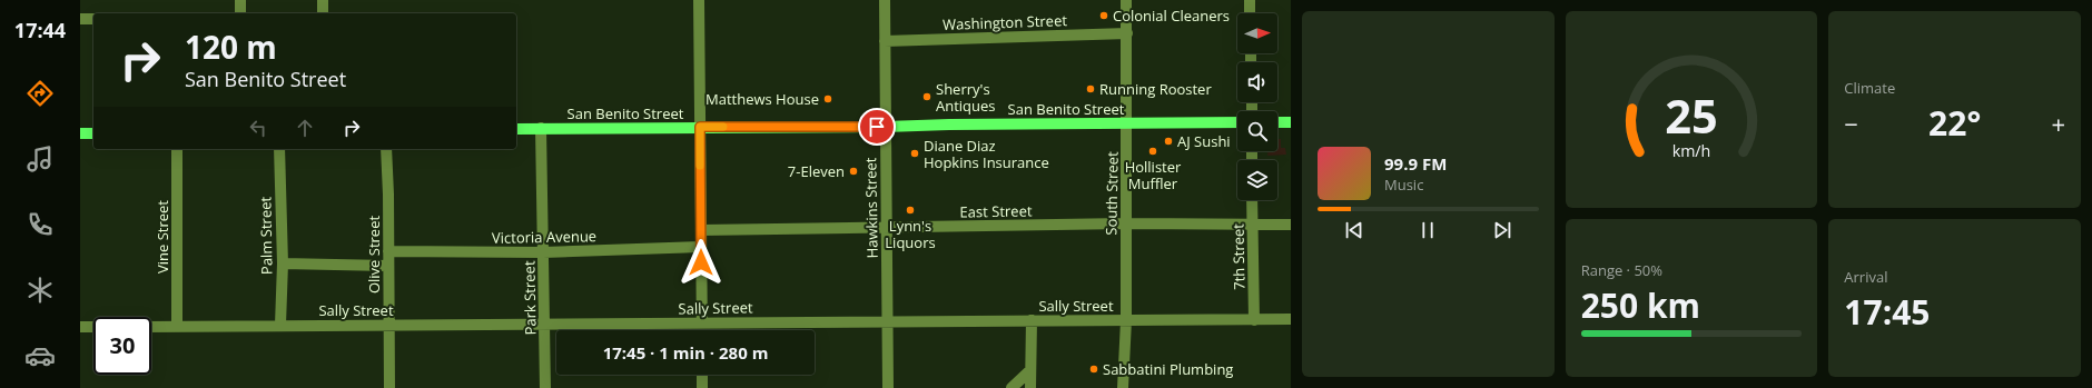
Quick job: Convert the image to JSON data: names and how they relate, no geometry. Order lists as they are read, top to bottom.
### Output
{
  "streets": {
    "main road": ["San Benito Street"],
    "street": [
      "Washington Street",
      "South Street",
      "Hawkins Street",
      "East Street",
      "Palm Street",
      "Vine Street",
      "Victoria Avenue",
      "Olive Street",
      "7th Street",
      "Park Street",
      "Sally Street"
    ]
  },
  "crossings": [
    ["Washington Street", "South Street"],
    ["Washington Street", "Hawkins Street"],
    ["San Benito Street", "South Street"],
    ["San Benito Street", "Hawkins Street"],
    ["San Benito Street", "Park Street"],
    ["South Street", "East Street"],
    ["South Street", "Sally Street"],
    ["Hawkins Street", "East Street"],
    ["Hawkins Street", "Sally Street"],
    ["East Street", "7th Street"],
    ["Palm Street", "Sally Street"],
    ["Vine Street", "Sally Street"],
    ["Victoria Avenue", "Olive Street"],
    ["Victoria Avenue", "Park Street"],
    ["Olive Street", "Sally Street"],
    ["7th Street", "Sally Street"],
    ["Park Street", "Sally Street"]
  ],
  "places": [
    "Colonial Cleaners",
    "Running Rooster",
    "Sherry's Antiques",
    "Matthews House",
    "AJ Sushi",
    "Hollister Muffler",
    "Diane Diaz Hopkins Insurance",
    "7-Eleven",
    "Lynn's Liquors",
    "Sabbatini Plumbing"
  ],
  "north": "right",
  "page": {
    "tabs": "17:44",
    "tile": [
      "Climate",
      ["Range · 50%", "250 km"],
      ["Arrival", "17:45"]
    ],
    "turn": ["120 m", "San Benito Street"],
    "heat": ["−", "22°", "+"],
    "song": ["99.9 FM", "Music"],
    "limit": "30",
    "trip": "17:45 · 1 min · 280 m",
    "gauge": ["25", "km/h"]
  }
}
